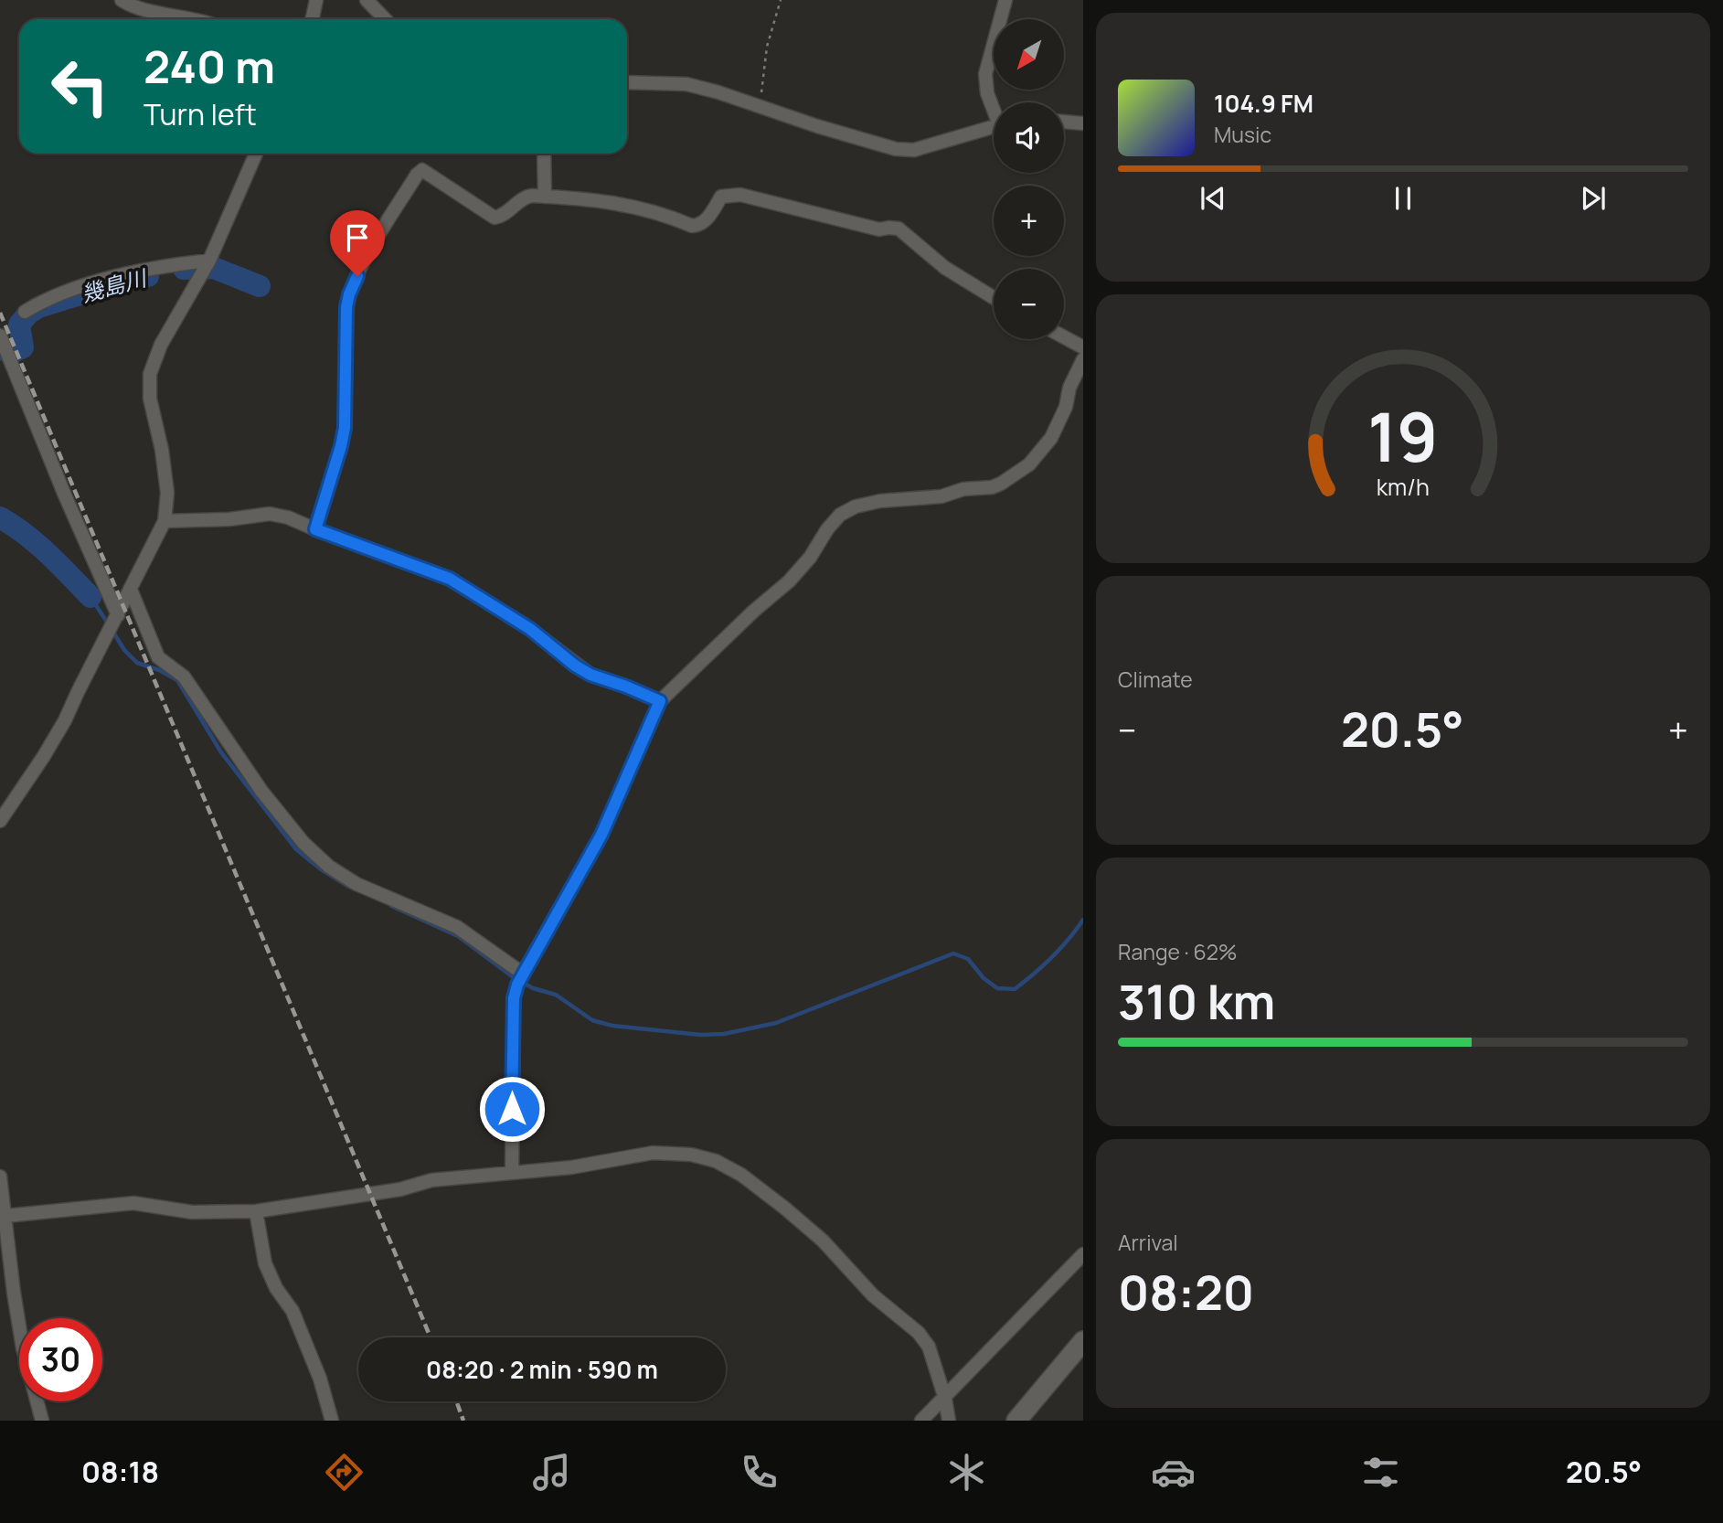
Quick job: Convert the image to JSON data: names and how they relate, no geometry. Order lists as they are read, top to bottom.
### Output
{
  "water": ["幾島川"],
  "north": "bottom left",
  "page": {
    "map_buttons": ["+", "−"],
    "turn": ["240 m", "Turn left"],
    "song": ["104.9 FM", "Music"],
    "tile": [
      "Climate",
      ["Range · 62%", "310 km"],
      ["Arrival", "08:20"]
    ],
    "heat": ["−", "20.5°", "+"],
    "limit": "30",
    "trip": "08:20 · 2 min · 590 m",
    "tabs": ["08:18", "20.5°"],
    "gauge": ["19", "km/h"]
  }
}
